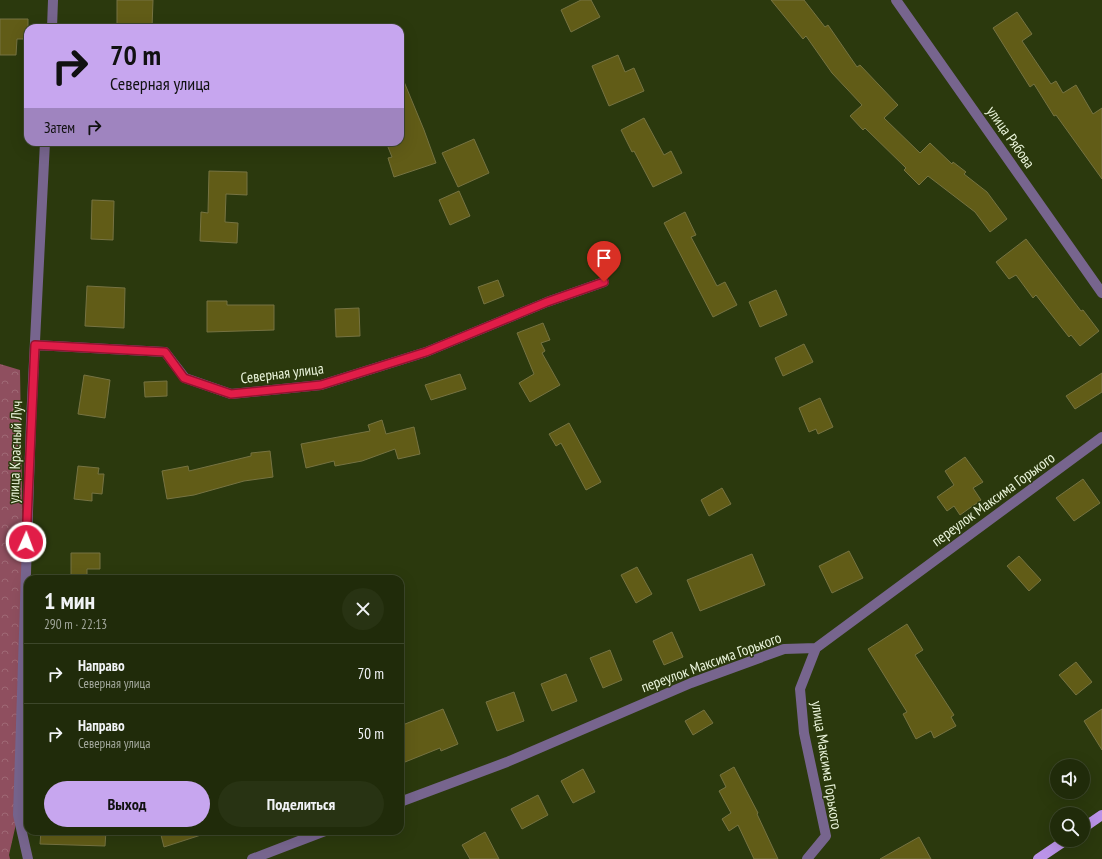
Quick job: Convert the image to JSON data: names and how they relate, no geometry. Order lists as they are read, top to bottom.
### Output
{
  "streets": {
    "street": [
      "улица Рябова",
      "Северная улица",
      "улица Красный Луч",
      "переулок Максима Горького",
      "улица Максима Горького"
    ]
  },
  "crossings": [
    ["Северная улица", "улица Красный Луч"],
    ["переулок Максима Горького", "улица Максима Горького"]
  ],
  "page": {
    "turn": ["70 m", "Северная улица"],
    "then": "Затем",
    "heading": ["1 мин", "290 m · 22:13"],
    "list": [
      {
        "name": "Направо",
        "note": "Северная улица",
        "value": "70 m"
      },
      {
        "name": "Направо",
        "note": "Северная улица",
        "value": "50 m"
      }
    ],
    "buttons": ["Выход", "Поделиться"]
  }
}
